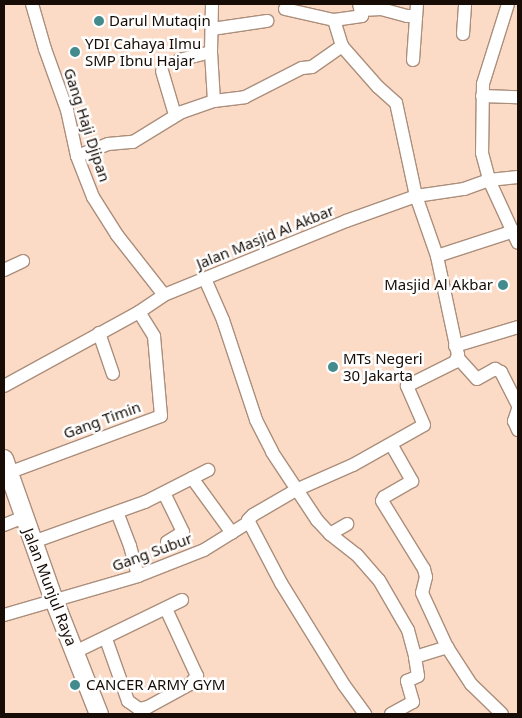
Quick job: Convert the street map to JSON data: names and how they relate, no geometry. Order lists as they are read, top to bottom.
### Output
{
  "streets": {
    "street": [
      "Gang Haji Djipan",
      "Jalan Masjid Al Akbar",
      "Gang Timin",
      "Gang Subur",
      "Jalan Munjul Raya"
    ]
  },
  "crossings": [
    ["Gang Haji Djipan", "Jalan Masjid Al Akbar"],
    ["Jalan Masjid Al Akbar", "Gang Timin"],
    ["Gang Timin", "Jalan Munjul Raya"],
    ["Gang Subur", "Jalan Munjul Raya"]
  ],
  "places": [
    "Darul Mutaqin",
    "YDI Cahaya Ilmu SMP Ibnu Hajar",
    "Masjid Al Akbar",
    "MTs Negeri 30 Jakarta",
    "CANCER ARMY GYM"
  ]
}
